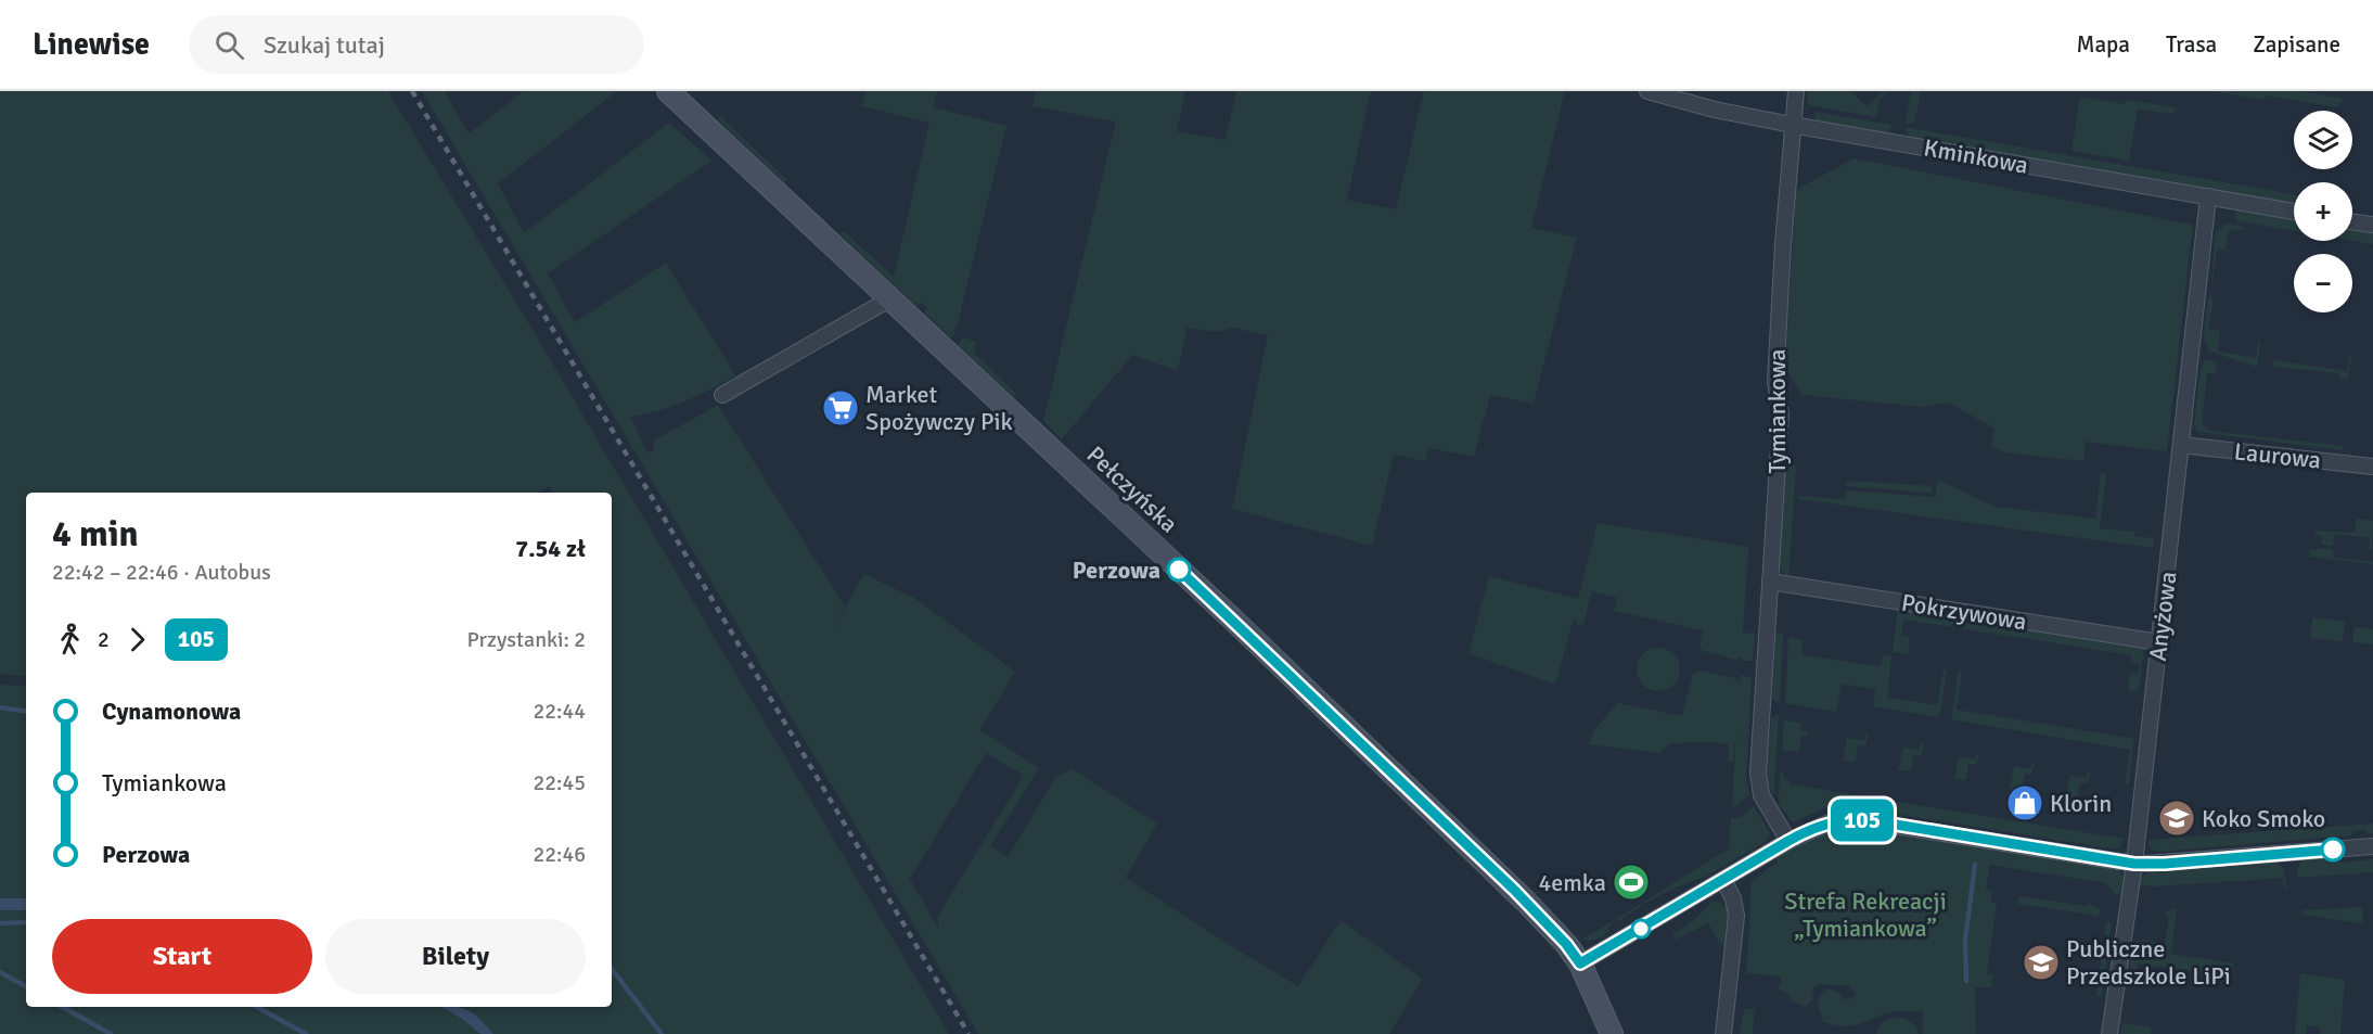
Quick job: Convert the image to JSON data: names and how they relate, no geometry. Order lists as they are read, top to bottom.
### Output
{
  "streets": {
    "main road": ["Pełczyńska"],
    "street": [
      "Kminkowa",
      "Tymiankowa",
      "Laurowa",
      "Pokrzywowa",
      "Anyżowa"
    ]
  },
  "crossings": [
    ["Kminkowa", "Tymiankowa"],
    ["Kminkowa", "Anyżowa"],
    ["Tymiankowa", "Pokrzywowa"],
    ["Laurowa", "Anyżowa"],
    ["Pokrzywowa", "Anyżowa"]
  ],
  "parks": ["Strefa Rekreacji „Tymiankowa”"],
  "places": {
    "supermarket": ["Market Spożywczy Pik"],
    "other": ["Perzowa"],
    "shop": ["Klorin"],
    "school or university": ["Koko Smoko", "Publiczne Przedszkole LiPi"],
    "sports": ["4emka"]
  },
  "lines": ["bus line 105"],
  "page": {
    "header": "Linewise",
    "search": "Szukaj tutaj",
    "nav": ["Mapa", "Trasa", "Zapisane"],
    "on_map": "105",
    "map_buttons": ["+", "−"],
    "heading": ["4 min", "22:42 – 22:46 · Autobus", "7.54 zł"],
    "legs": ["2", "105", "Przystanki: 2"],
    "list": [
      {
        "name": "Cynamonowa",
        "value": "22:44"
      },
      {
        "name": "Tymiankowa",
        "value": "22:45"
      },
      {
        "name": "Perzowa",
        "value": "22:46"
      }
    ],
    "buttons": ["Start", "Bilety"]
  }
}
